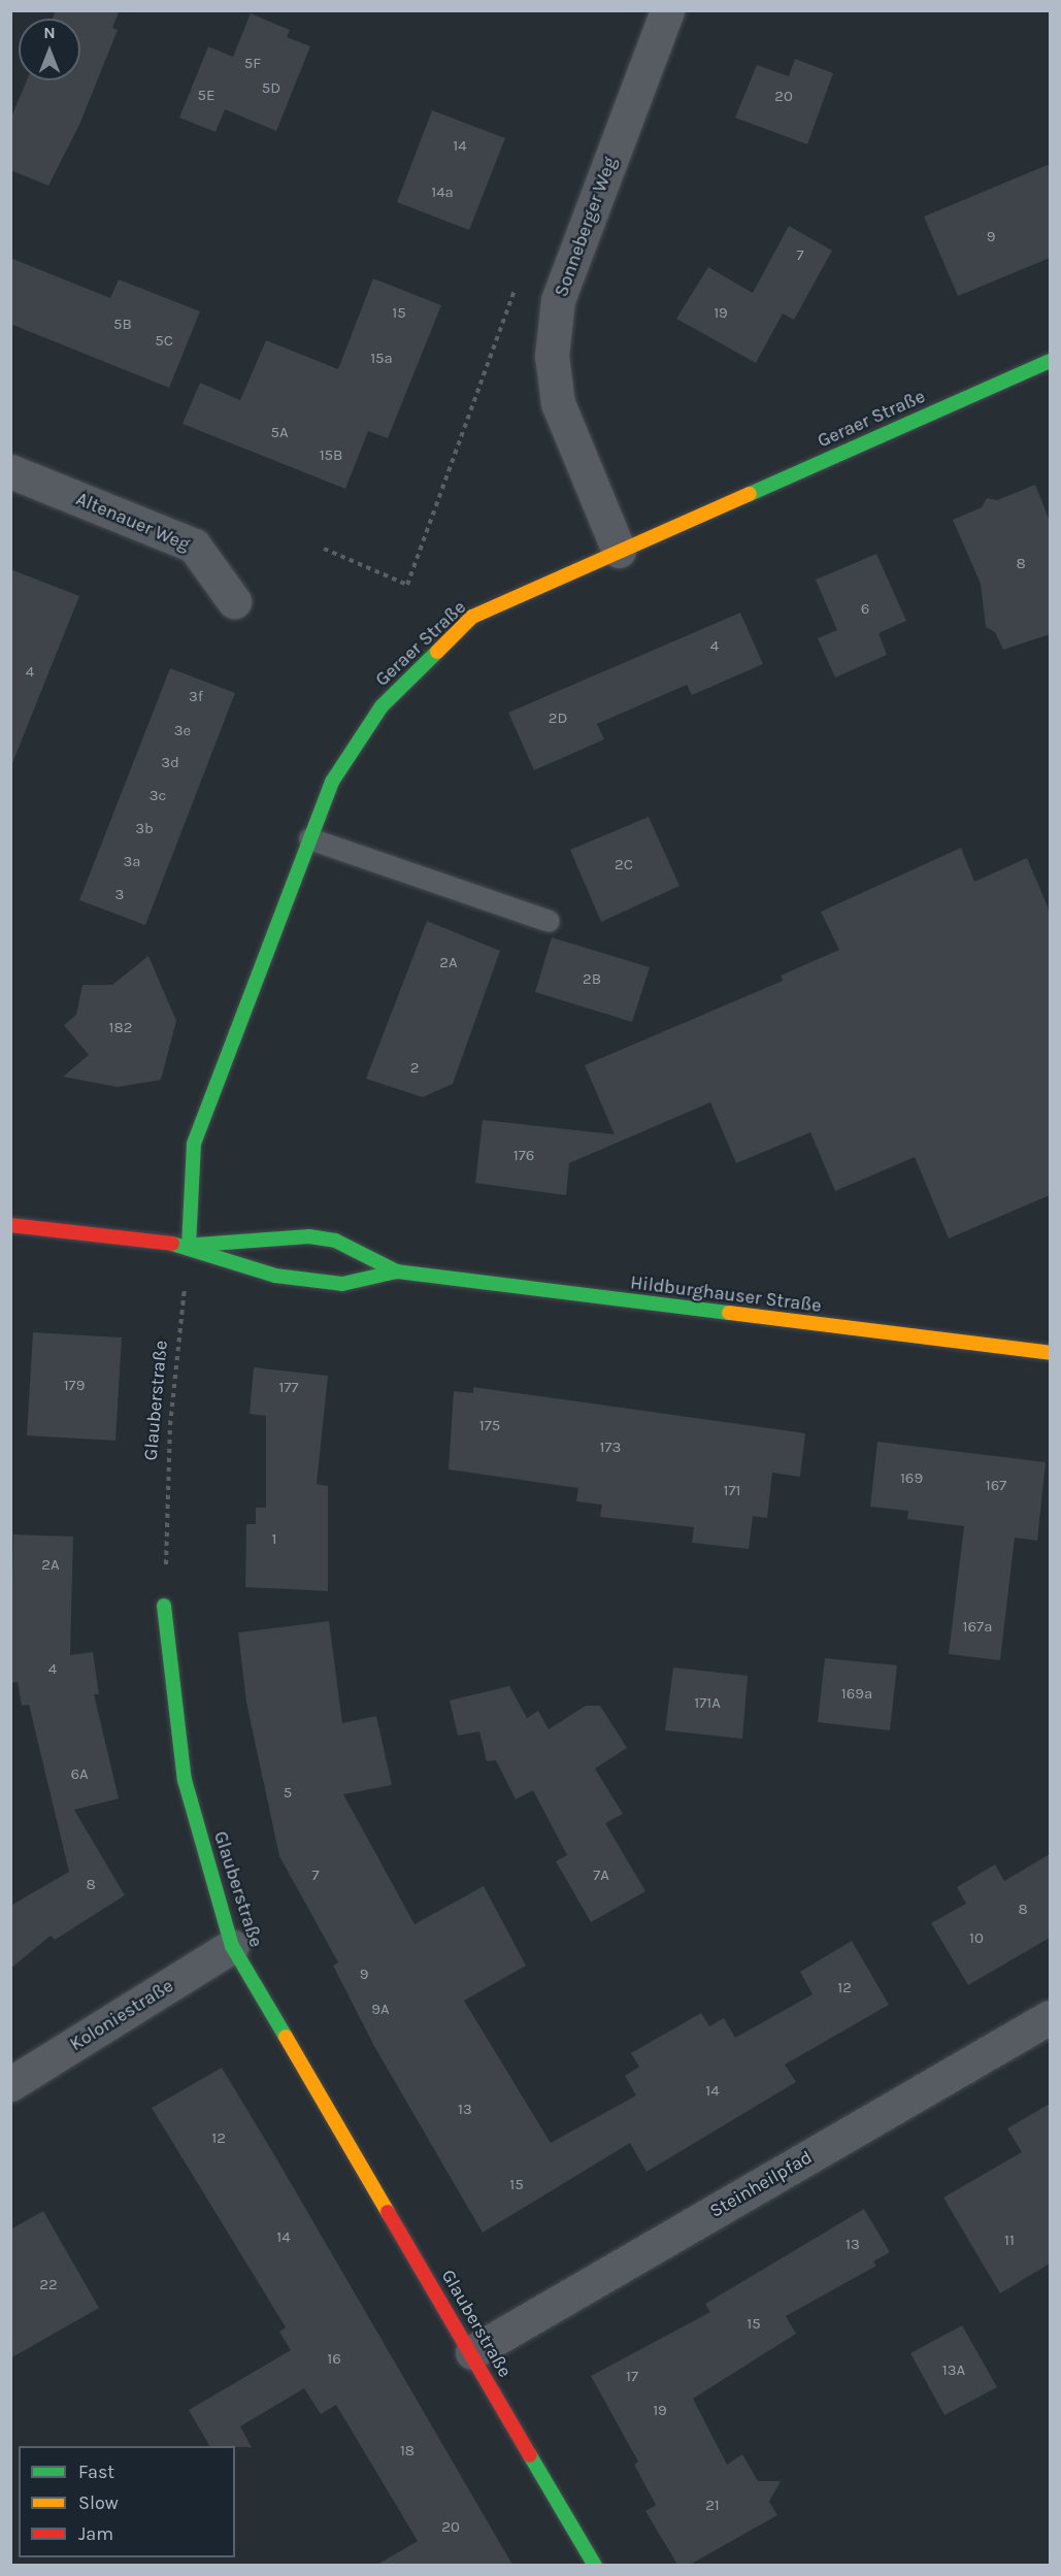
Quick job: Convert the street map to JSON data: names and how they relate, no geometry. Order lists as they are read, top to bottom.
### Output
{
  "streets": {
    "street": [
      "Sonneberger Weg",
      "Geraer Straße",
      "Altenauer Weg",
      "Hildburghauser Straße",
      "Glauberstraße",
      "Koloniestraße",
      "Steinheilpfad"
    ]
  },
  "crossings": [
    ["Sonneberger Weg", "Geraer Straße"],
    ["Geraer Straße", "Hildburghauser Straße"],
    ["Geraer Straße", "Glauberstraße"],
    ["Hildburghauser Straße", "Glauberstraße"],
    ["Glauberstraße", "Koloniestraße"],
    ["Glauberstraße", "Steinheilpfad"]
  ],
  "house_numbers": [
    "5F",
    "5D",
    "5E",
    "20",
    "14",
    "14a",
    "9",
    "7",
    "15",
    "19",
    "5B",
    "5C",
    "15a",
    "5A",
    "15B",
    "8",
    "6",
    "4",
    "4",
    "3f",
    "2D",
    "3e",
    "3d",
    "3c",
    "3b",
    "3a",
    "2C",
    "3",
    "2A",
    "2B",
    "182",
    "2",
    "176",
    "179",
    "177",
    "175",
    "173",
    "169",
    "167",
    "171",
    "1",
    "2A",
    "167a",
    "4",
    "169a",
    "171A",
    "6A",
    "5",
    "7",
    "7A",
    "8",
    "8",
    "10",
    "9",
    "12",
    "9A",
    "14",
    "13",
    "12",
    "15",
    "14",
    "11",
    "13",
    "22",
    "15",
    "16",
    "13A",
    "17",
    "19",
    "18",
    "21",
    "20"
  ],
  "legend": ["Fast", "Slow", "Jam"],
  "north": "top"
}
